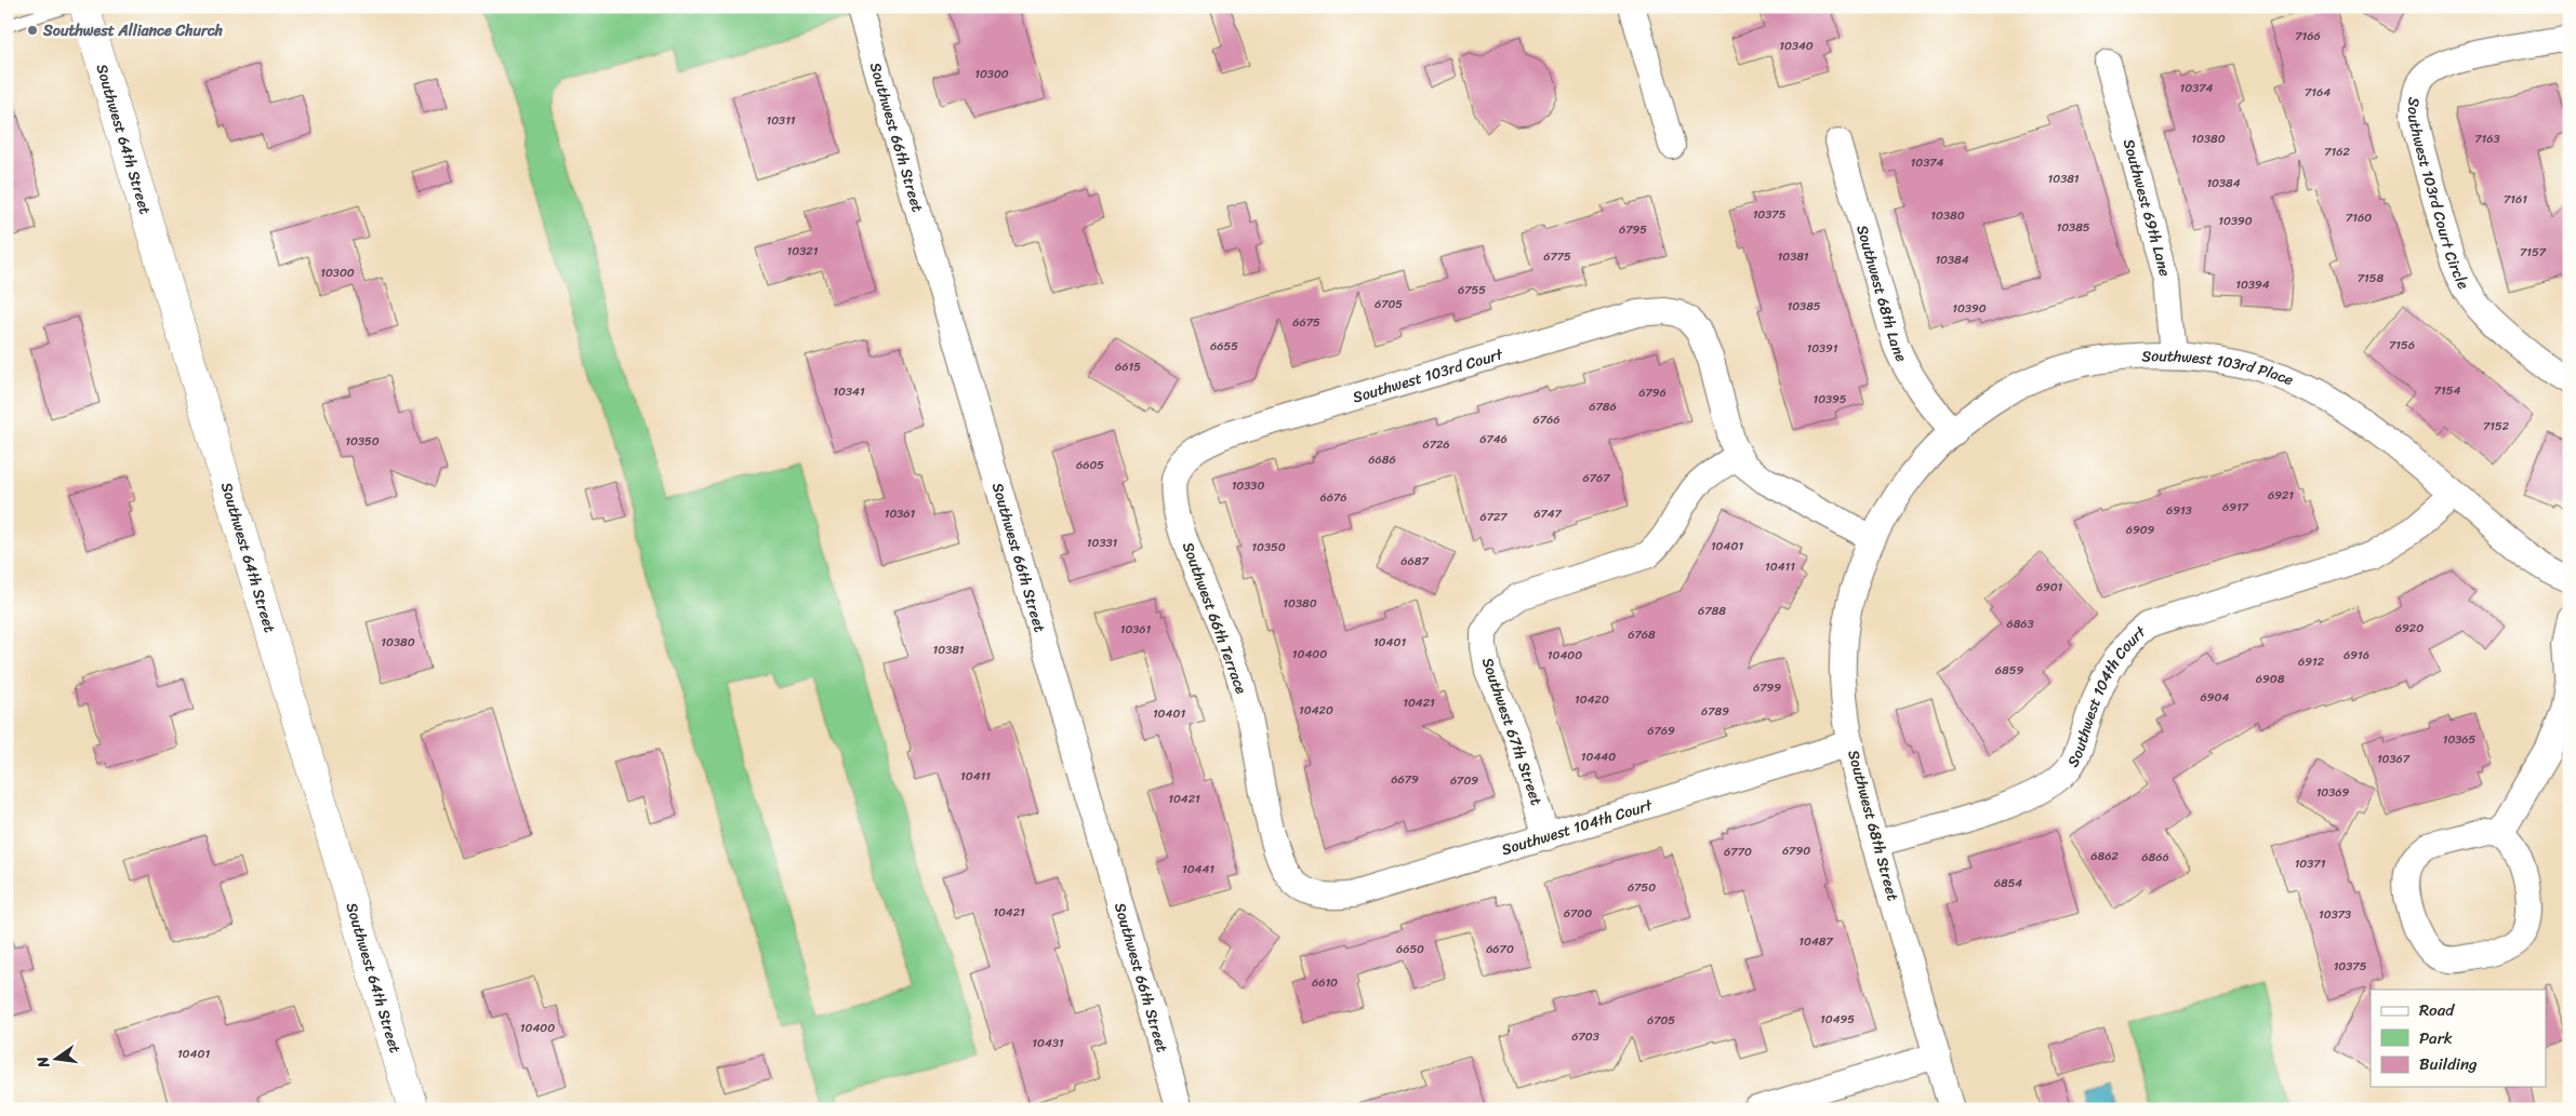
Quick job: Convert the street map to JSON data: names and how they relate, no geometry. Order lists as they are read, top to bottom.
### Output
{
  "streets": {
    "street": [
      "Southwest 66th Street",
      "Southwest 64th Street",
      "Southwest 103rd Court Circle",
      "Southwest 69th Lane",
      "Southwest 68th Lane",
      "Southwest 103rd Place",
      "Southwest 103rd Court",
      "Southwest 66th Terrace",
      "Southwest 104th Court",
      "Southwest 67th Street",
      "Southwest 68th Street"
    ]
  },
  "crossings": [
    ["Southwest 69th Lane", "Southwest 103rd Place"],
    ["Southwest 68th Lane", "Southwest 103rd Place"],
    ["Southwest 103rd Place", "Southwest 104th Court"],
    ["Southwest 103rd Place", "Southwest 68th Street"],
    ["Southwest 103rd Court", "Southwest 66th Terrace"],
    ["Southwest 103rd Court", "Southwest 67th Street"],
    ["Southwest 66th Terrace", "Southwest 104th Court"],
    ["Southwest 104th Court", "Southwest 67th Street"],
    ["Southwest 104th Court", "Southwest 68th Street"]
  ],
  "places": ["Southwest Alliance Church"],
  "house_numbers": [
    "7166",
    "10340",
    "10300",
    "10374",
    "7164",
    "10311",
    "10380",
    "7163",
    "7162",
    "10374",
    "10381",
    "10384",
    "7161",
    "10375",
    "10380",
    "7160",
    "10390",
    "10385",
    "6795",
    "10321",
    "7157",
    "6775",
    "10381",
    "10384",
    "10300",
    "7158",
    "10394",
    "6755",
    "6705",
    "10385",
    "10390",
    "6675",
    "7156",
    "6655",
    "10391",
    "6615",
    "7154",
    "10341",
    "6796",
    "10395",
    "6786",
    "6766",
    "7152",
    "6746",
    "10350",
    "6726",
    "6686",
    "6605",
    "6767",
    "10330",
    "6921",
    "6676",
    "6917",
    "6913",
    "10361",
    "6747",
    "6727",
    "6909",
    "10331",
    "10401",
    "10350",
    "6687",
    "10411",
    "6901",
    "10380",
    "6788",
    "6863",
    "6920",
    "10361",
    "6768",
    "10380",
    "10401",
    "10381",
    "10400",
    "10400",
    "6916",
    "6912",
    "6859",
    "6908",
    "6799",
    "6904",
    "10420",
    "10421",
    "10420",
    "6789",
    "10401",
    "6769",
    "10365",
    "10440",
    "10367",
    "10411",
    "6679",
    "6709",
    "10369",
    "10421",
    "6790",
    "6770",
    "6862",
    "6866",
    "10371",
    "10441",
    "6854",
    "6750",
    "10421",
    "6700",
    "10373",
    "10487",
    "6650",
    "6670",
    "10375",
    "6610",
    "10495",
    "6705",
    "10400",
    "6703",
    "10431",
    "10401"
  ],
  "legend": ["Road", "Park", "Building"],
  "north": "left"
}
